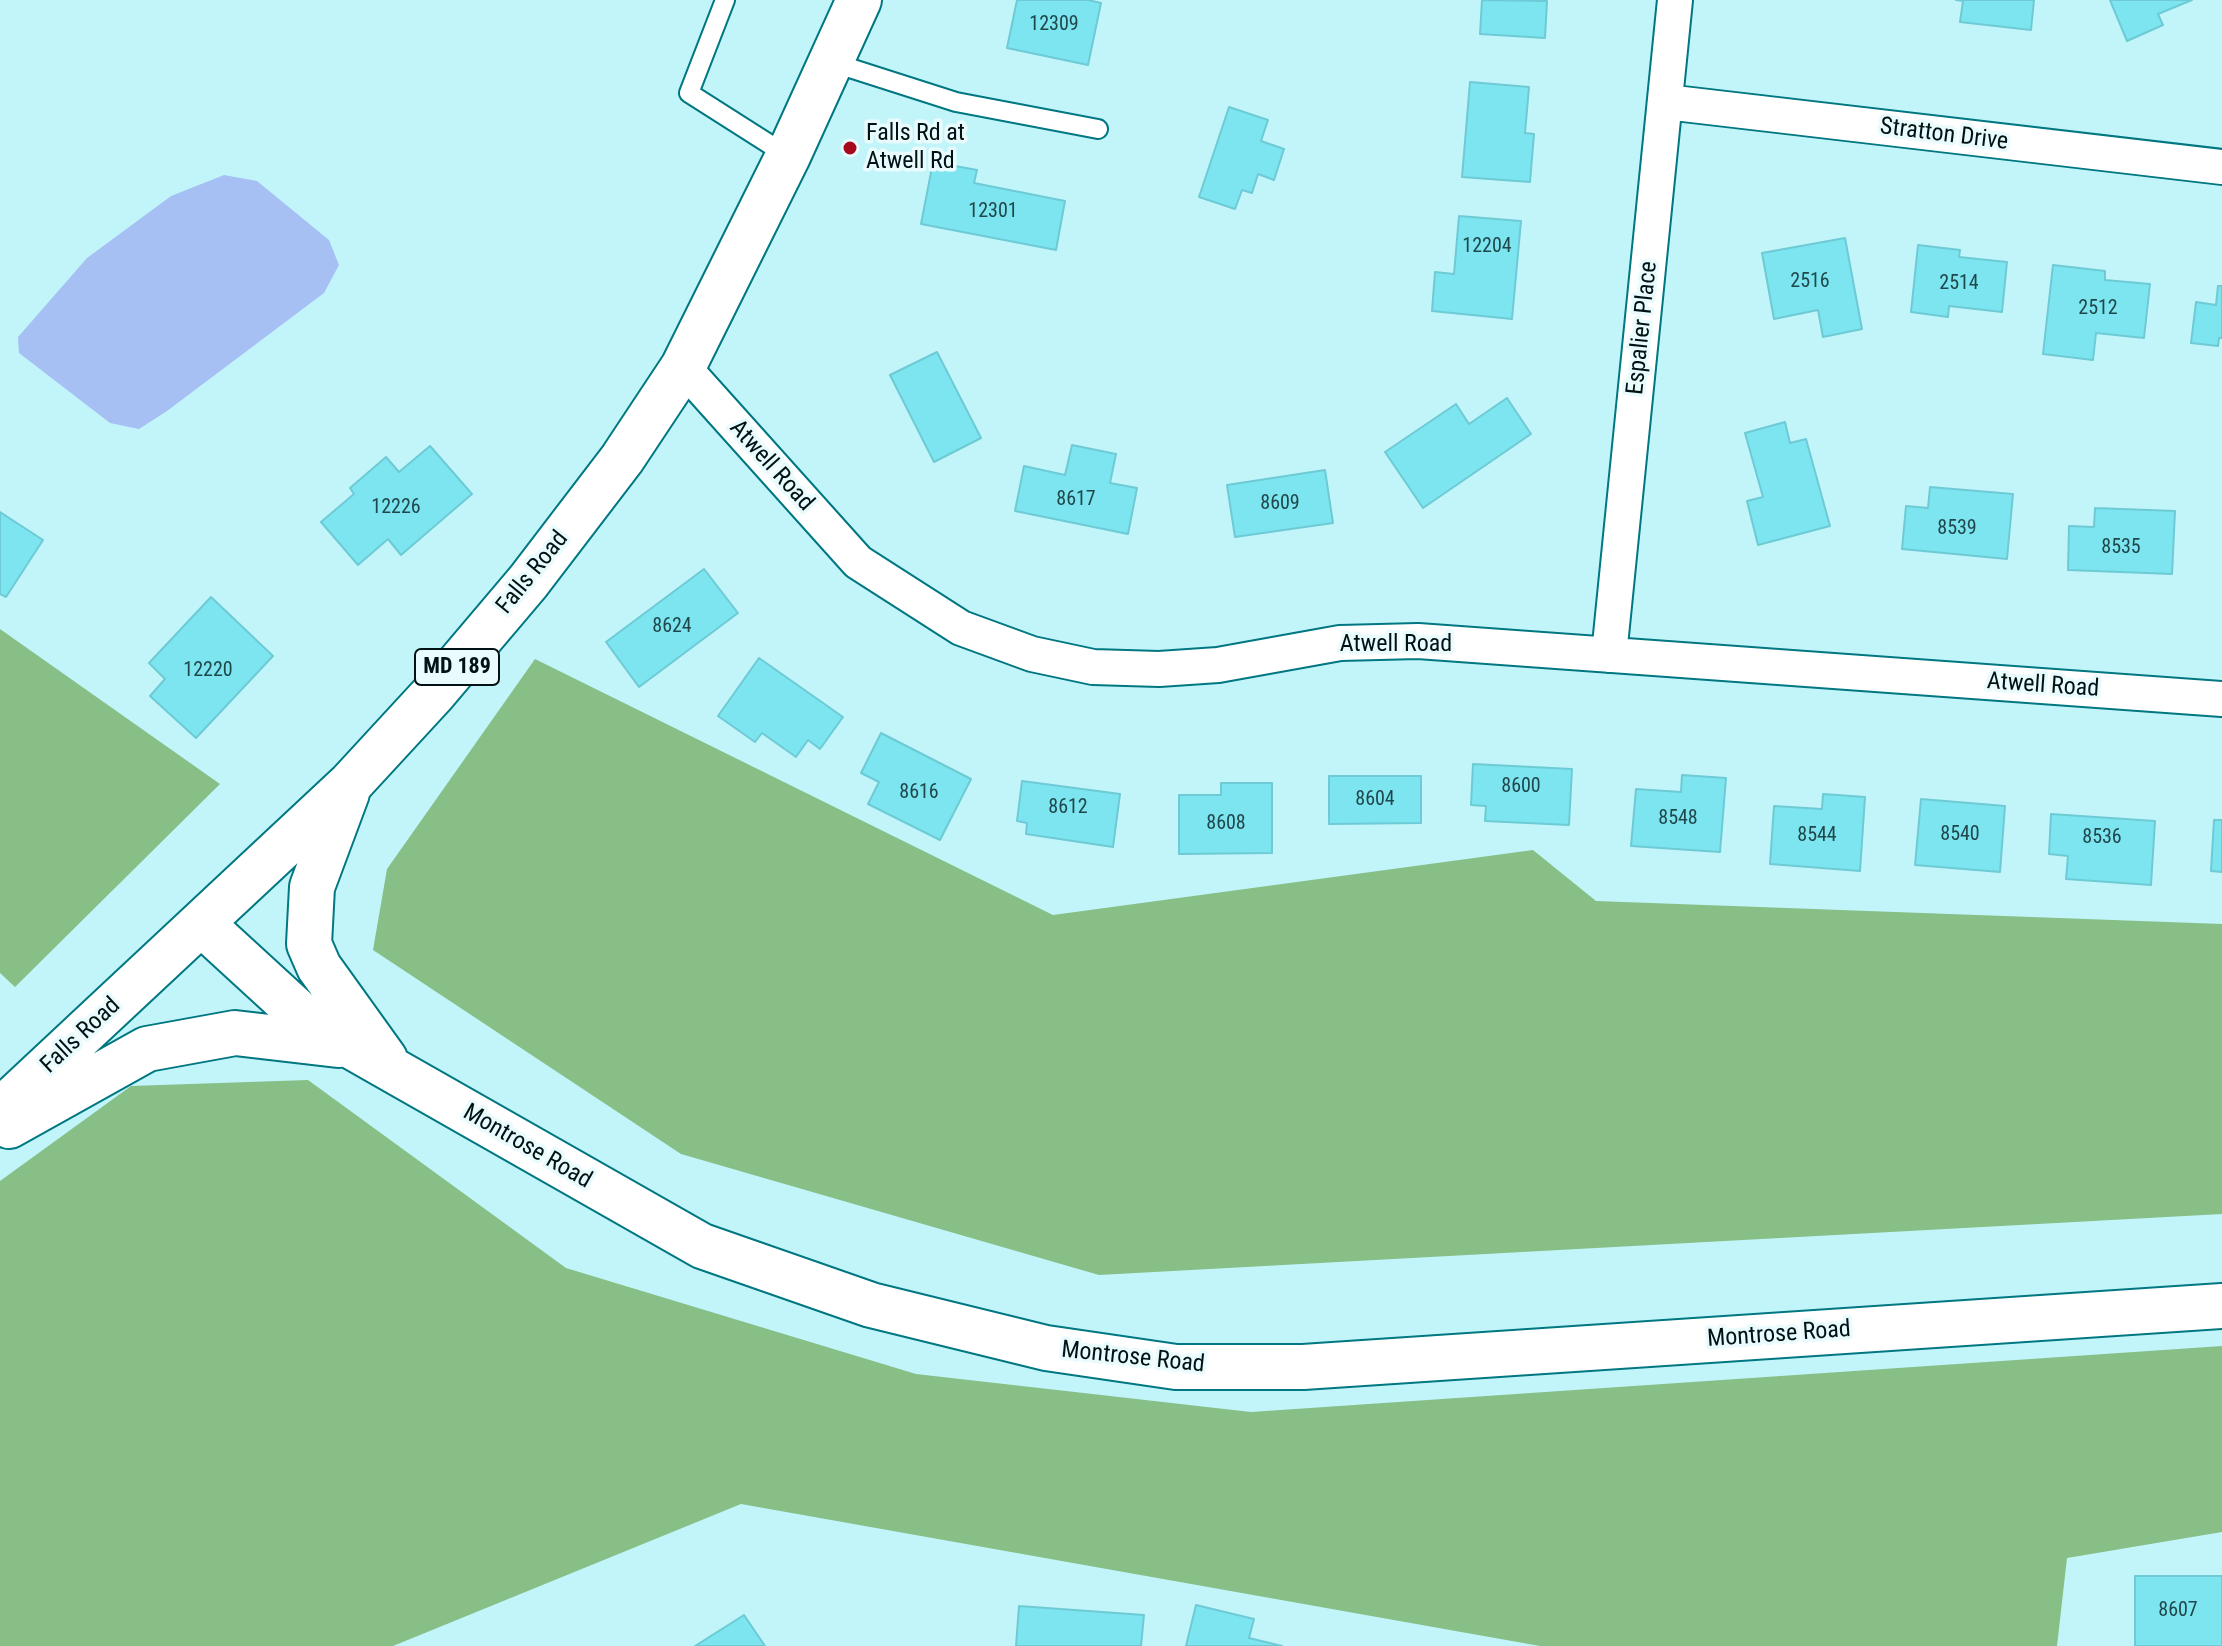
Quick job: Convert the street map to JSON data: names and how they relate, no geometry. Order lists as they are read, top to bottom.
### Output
{
  "streets": {
    "main road": ["Falls Road", "MD 189", "Montrose Road"],
    "street": ["Stratton Drive", "Espalier Place", "Atwell Road"]
  },
  "crossings": [
    ["Stratton Drive", "Espalier Place"],
    ["Espalier Place", "Atwell Road"],
    ["Atwell Road", "Falls Road"],
    ["Falls Road", "Montrose Road"]
  ],
  "places": ["Falls Rd at Atwell Rd"],
  "house_numbers": [
    "12309",
    "12301",
    "12204",
    "2516",
    "2514",
    "2512",
    "8617",
    "8609",
    "12226",
    "8539",
    "8535",
    "8624",
    "12220",
    "8600",
    "8616",
    "8604",
    "8612",
    "8548",
    "8608",
    "8540",
    "8544",
    "8536",
    "8607"
  ]
}
